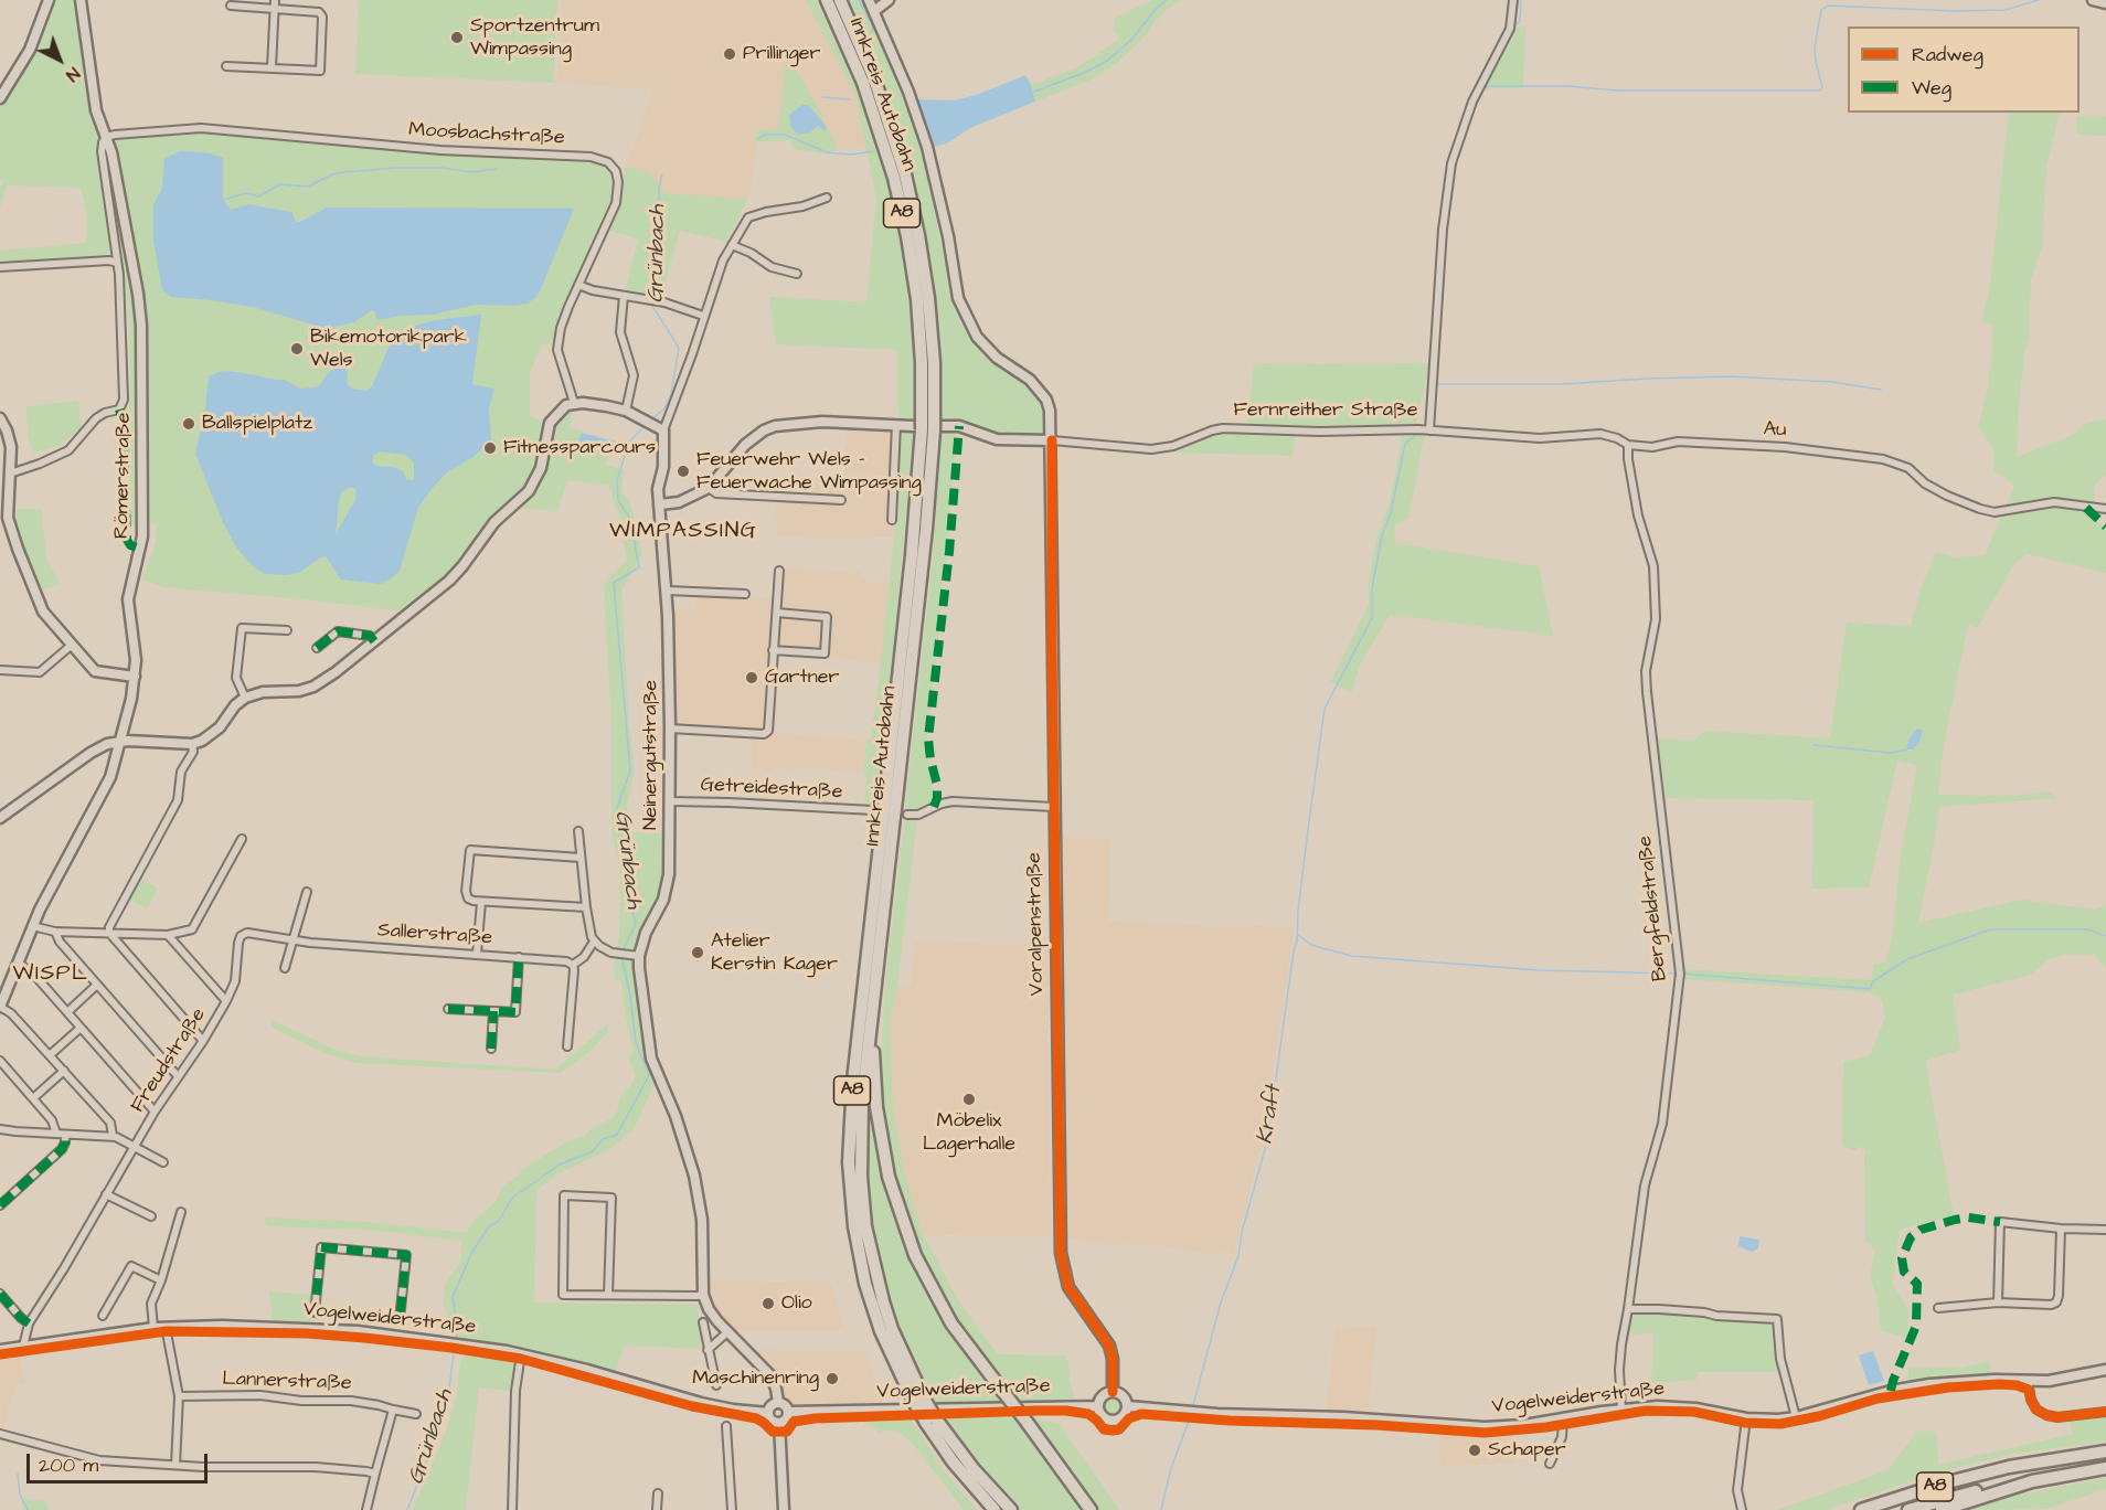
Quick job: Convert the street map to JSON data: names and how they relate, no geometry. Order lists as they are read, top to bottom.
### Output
{
  "streets": {
    "highway": ["Innkreis Autobahn", "A8"],
    "street": [
      "Moosbachstraße",
      "Fernreither Straße",
      "Au",
      "Römerstraße",
      "Neinergutstraße",
      "Getreidestraße",
      "Bergfeldstraße",
      "Voralpenstraße",
      "Sallerstraße",
      "Freudstraße",
      "Vogelweiderstraße",
      "Lannerstraße"
    ]
  },
  "crossings": [
    ["Innkreis Autobahn", "Fernreither Straße"],
    ["Innkreis Autobahn", "Getreidestraße"],
    ["Moosbachstraße", "Römerstraße"],
    ["Fernreither Straße", "Au"],
    ["Fernreither Straße", "Neinergutstraße"],
    ["Fernreither Straße", "Voralpenstraße"],
    ["Au", "Bergfeldstraße"],
    ["Neinergutstraße", "Getreidestraße"],
    ["Neinergutstraße", "Vogelweiderstraße"],
    ["Bergfeldstraße", "Vogelweiderstraße"],
    ["Voralpenstraße", "Vogelweiderstraße"],
    ["Sallerstraße", "Freudstraße"],
    ["Freudstraße", "Vogelweiderstraße"]
  ],
  "districts": ["WIMPASSING", "WISPL"],
  "water": ["Grünbach", "Kraft"],
  "places": [
    "Sportzentrum Wimpassing",
    "Prillinger",
    "Bikemotorikpark Wels",
    "Ballspielplatz",
    "Fitnessparcours",
    "Feuerwehr Wels - Feuerwache Wimpassing",
    "Gartner",
    "Atelier Kerstin Kager",
    "Möbelix Lagerhalle",
    "Olio",
    "Maschinenring",
    "Schaper"
  ],
  "legend": ["Radweg", "Weg"],
  "scale_bar": "200 m",
  "north": "bottom right"
}
